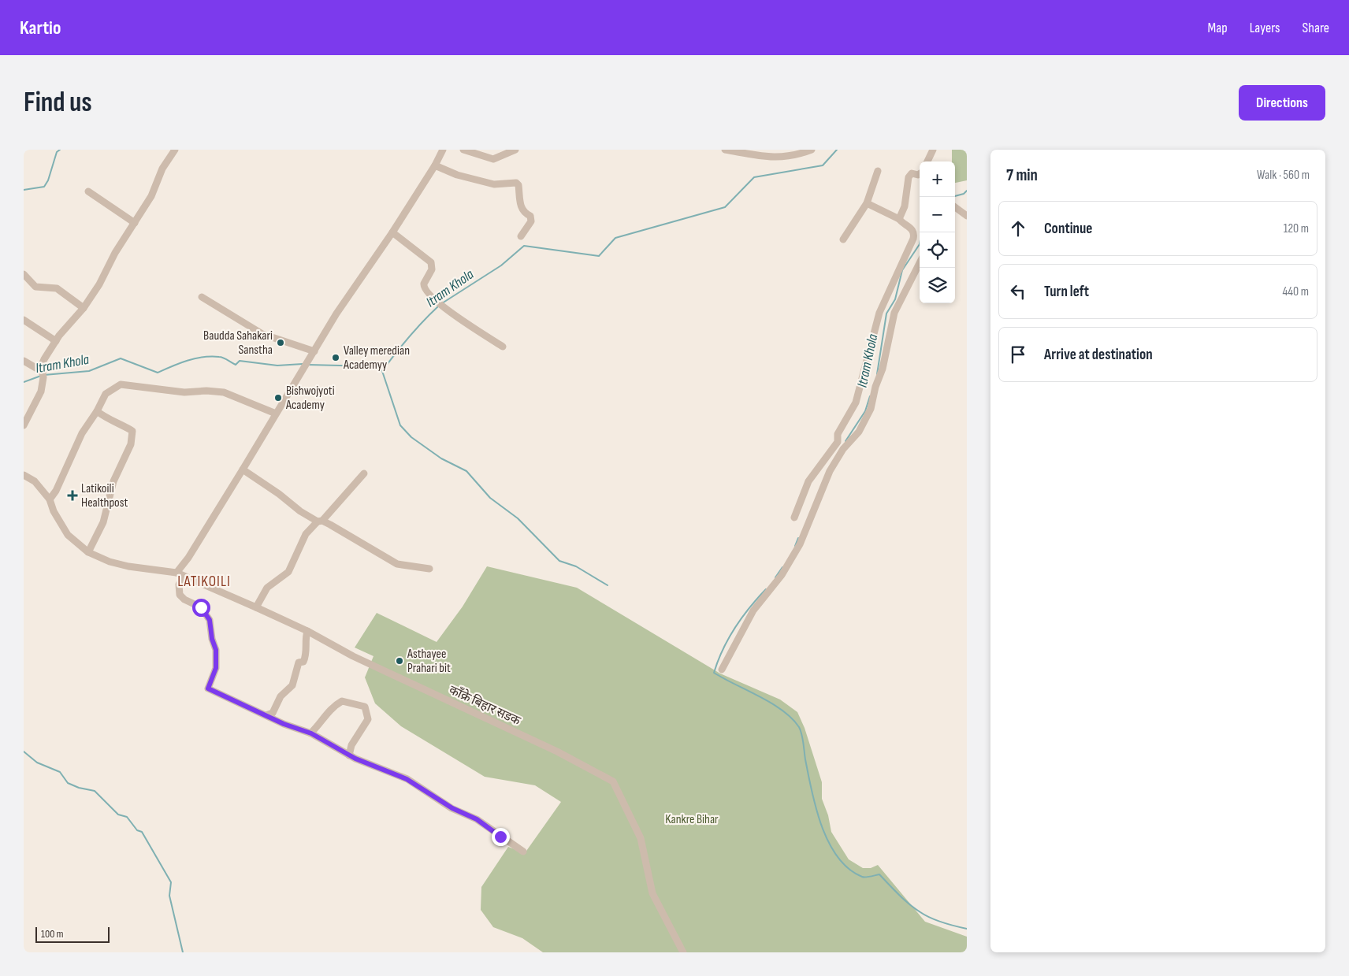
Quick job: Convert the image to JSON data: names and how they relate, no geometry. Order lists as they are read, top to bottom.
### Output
{
  "streets": {
    "street": ["काँक्रे बिहार सडक"]
  },
  "districts": ["LATIKOILI"],
  "water": ["Itram Khola"],
  "parks": ["Kankre Bihar"],
  "places": {
    "other": [
      "Baudda Sahakari Sanstha",
      "Valley meredian Academyy",
      "Bishwojyoti Academy",
      "Asthayee Prahari bit"
    ],
    "health": ["Latikoili Healthpost"]
  },
  "scale_bar": "100 m",
  "page": {
    "header": "Kartio",
    "nav": ["Map", "Layers", "Share"],
    "buttons": "Directions",
    "title": "Find us",
    "heading": ["7 min", "Walk · 560 m"],
    "map_buttons": ["+", "−"],
    "list": [
      ["Continue", "120 m"],
      ["Turn left", "440 m"],
      "Arrive at destination"
    ],
    "scale": "100 m"
  }
}
